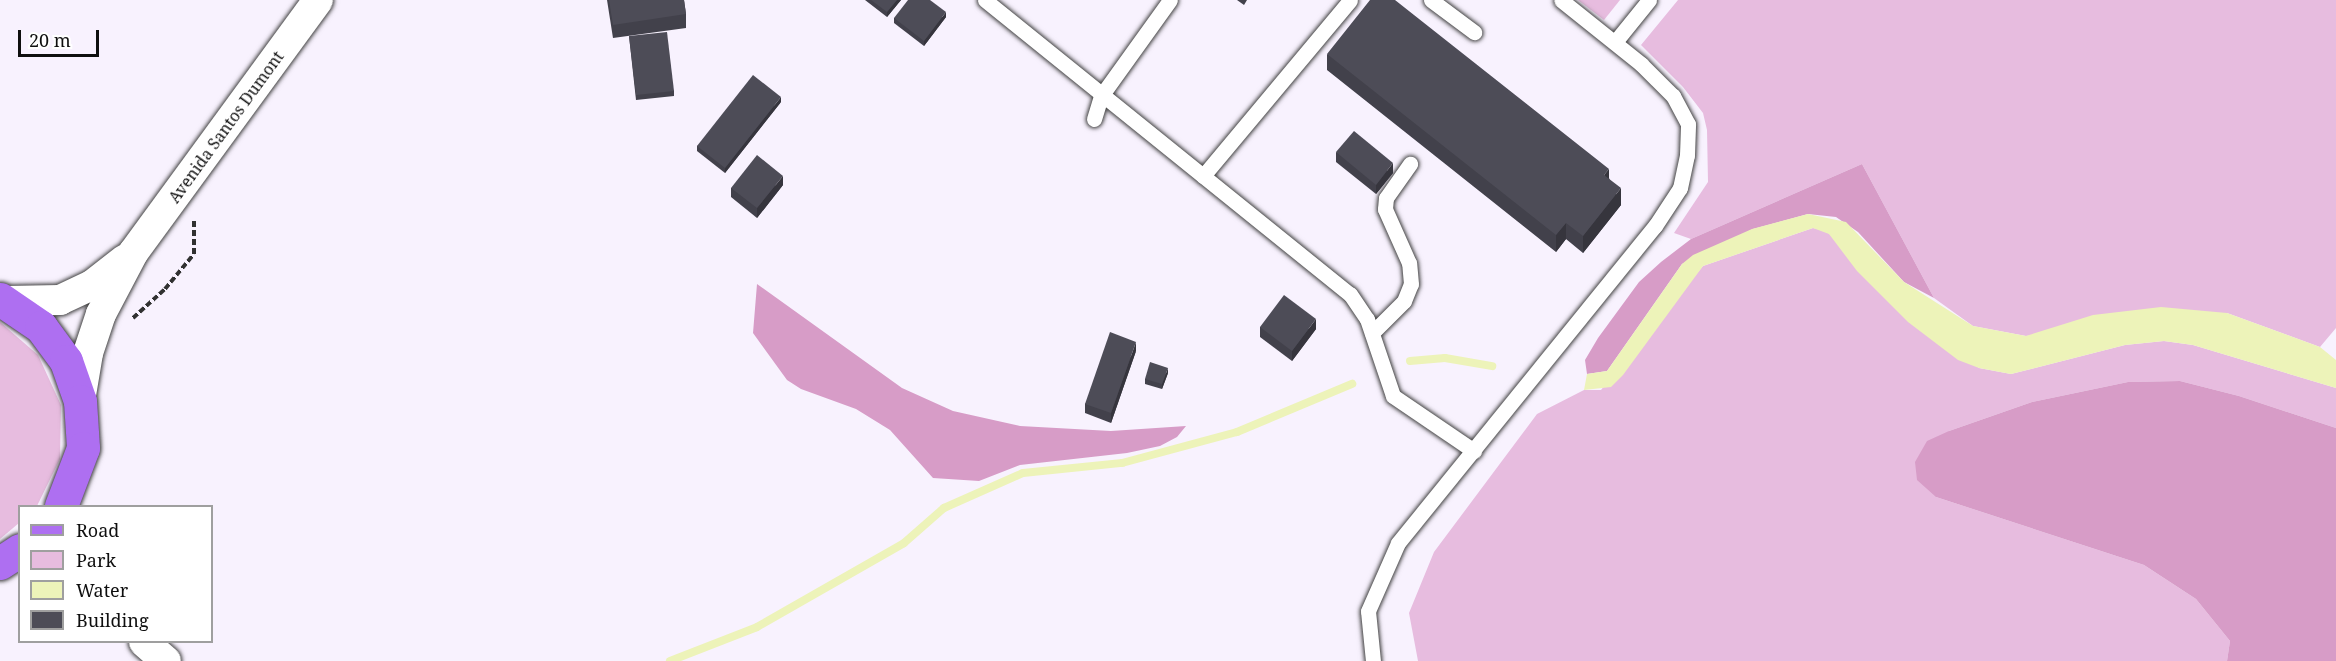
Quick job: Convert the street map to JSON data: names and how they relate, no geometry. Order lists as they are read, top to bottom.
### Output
{
  "streets": {
    "street": ["Avenida Santos Dumont"]
  },
  "legend": [
    "Road",
    "Park",
    "Water",
    "Building"
  ],
  "scale_bar": "20 m"
}
